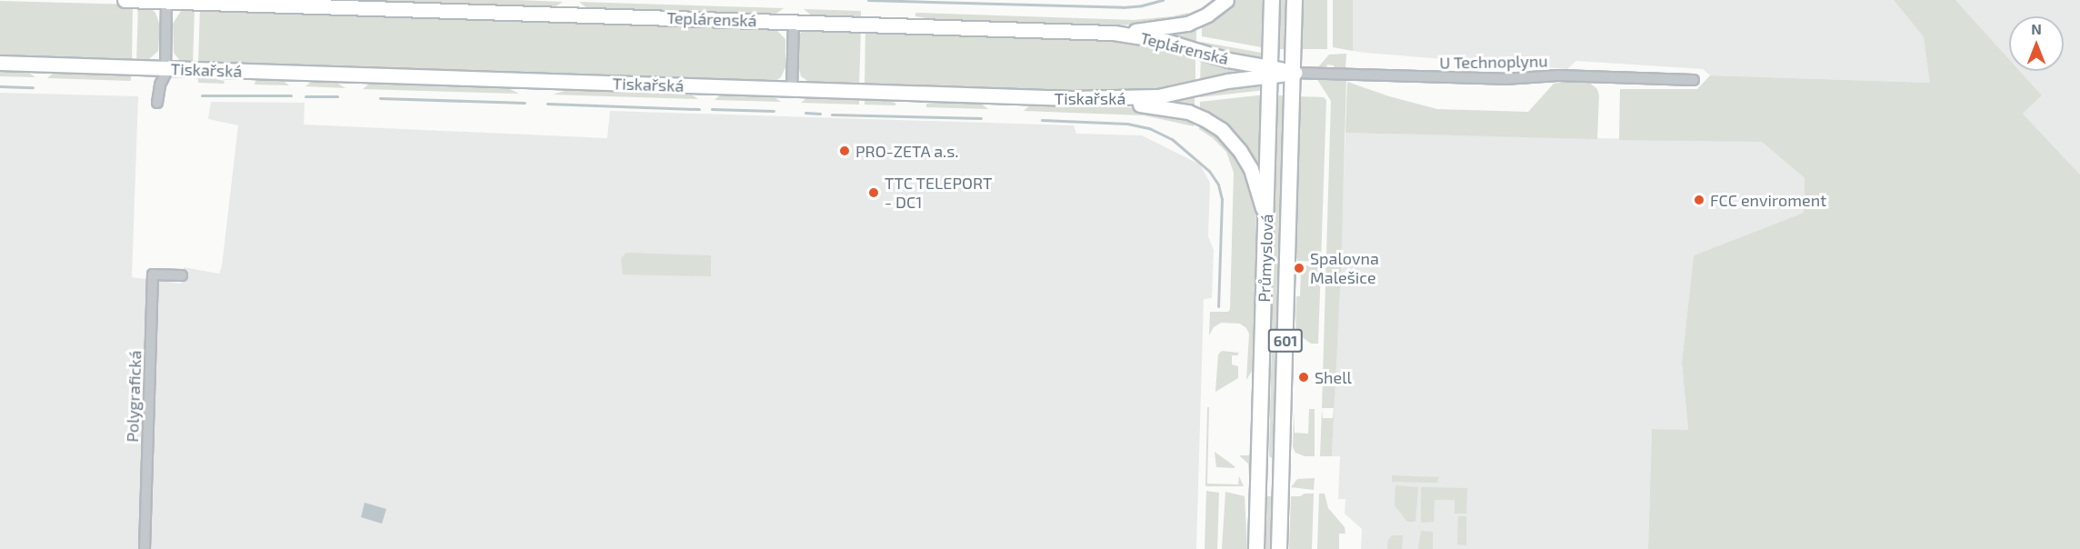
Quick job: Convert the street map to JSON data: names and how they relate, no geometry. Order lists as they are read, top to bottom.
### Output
{
  "streets": {
    "main road": ["Průmyslová", "601"],
    "street": [
      "Teplárenská",
      "U Technoplynu",
      "Tiskařská",
      "Polygrafická"
    ]
  },
  "crossings": [
    ["Teplárenská", "U Technoplynu"],
    ["Teplárenská", "Tiskařská"],
    ["Teplárenská", "Průmyslová"],
    ["U Technoplynu", "Průmyslová"],
    ["Tiskařská", "Průmyslová"]
  ],
  "places": [
    "PRO-ZETA a.s.",
    "TTC TELEPORT - DC1",
    "FCC enviroment",
    "Spalovna Malešice",
    "Shell"
  ],
  "north": "top"
}
